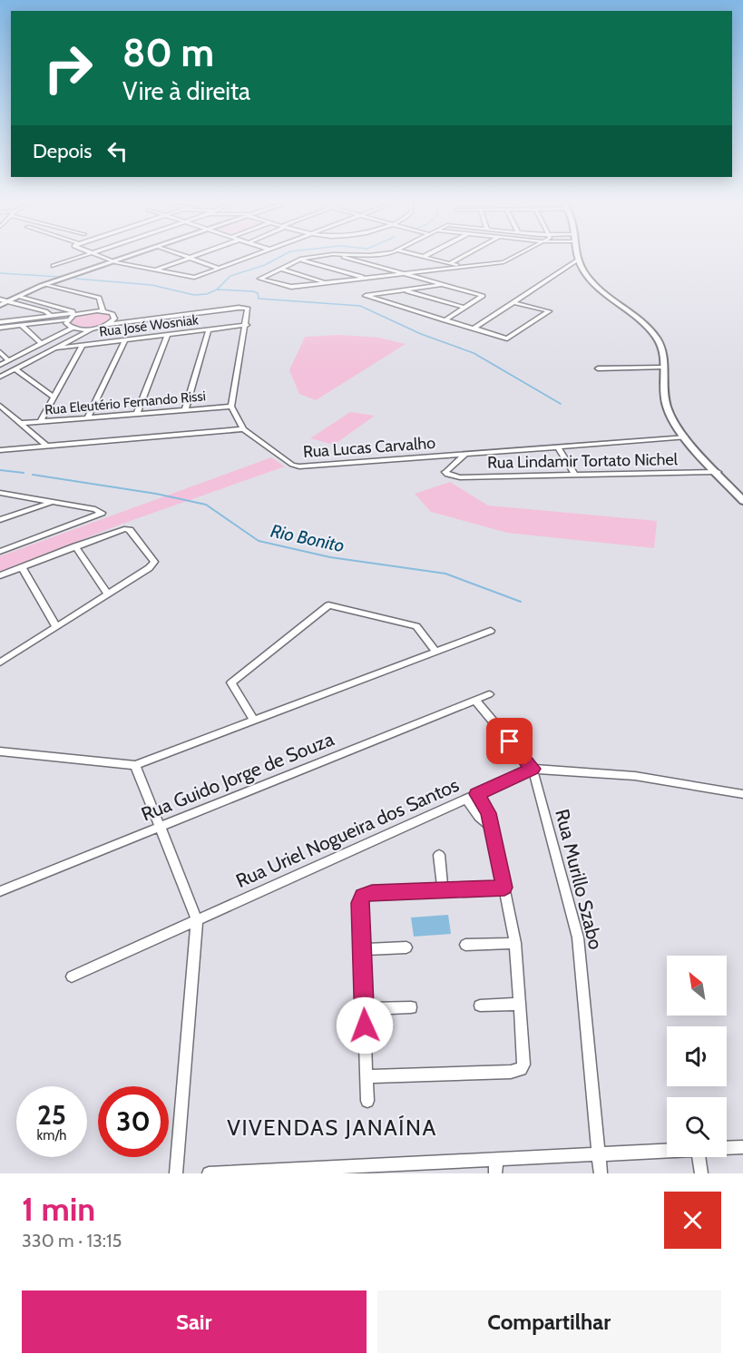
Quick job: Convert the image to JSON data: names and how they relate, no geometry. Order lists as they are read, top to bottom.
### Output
{
  "streets": {
    "street": [
      "Rua José Wosniak",
      "Rua Eleutério Fernando Rissi",
      "Rua Lucas Carvalho",
      "Rua Lindamir Tortato Nichel",
      "Rua Guido Jorge de Souza",
      "Rua Uriel Nogueira dos Santos",
      "Rua Murillo Szabo"
    ]
  },
  "crossings": [
    ["Rua Guido Jorge de Souza", "Rua Murillo Szabo"],
    ["Rua Uriel Nogueira dos Santos", "Rua Murillo Szabo"]
  ],
  "districts": ["VIVENDAS JANAÍNA"],
  "water": ["Rio Bonito"],
  "north": "top left",
  "page": {
    "turn": ["80 m", "Vire à direita"],
    "then": "Depois",
    "speed": "25 km/h",
    "limit": "30",
    "heading": ["1 min", "330 m · 13:15"],
    "buttons": ["Sair", "Compartilhar"]
  }
}
